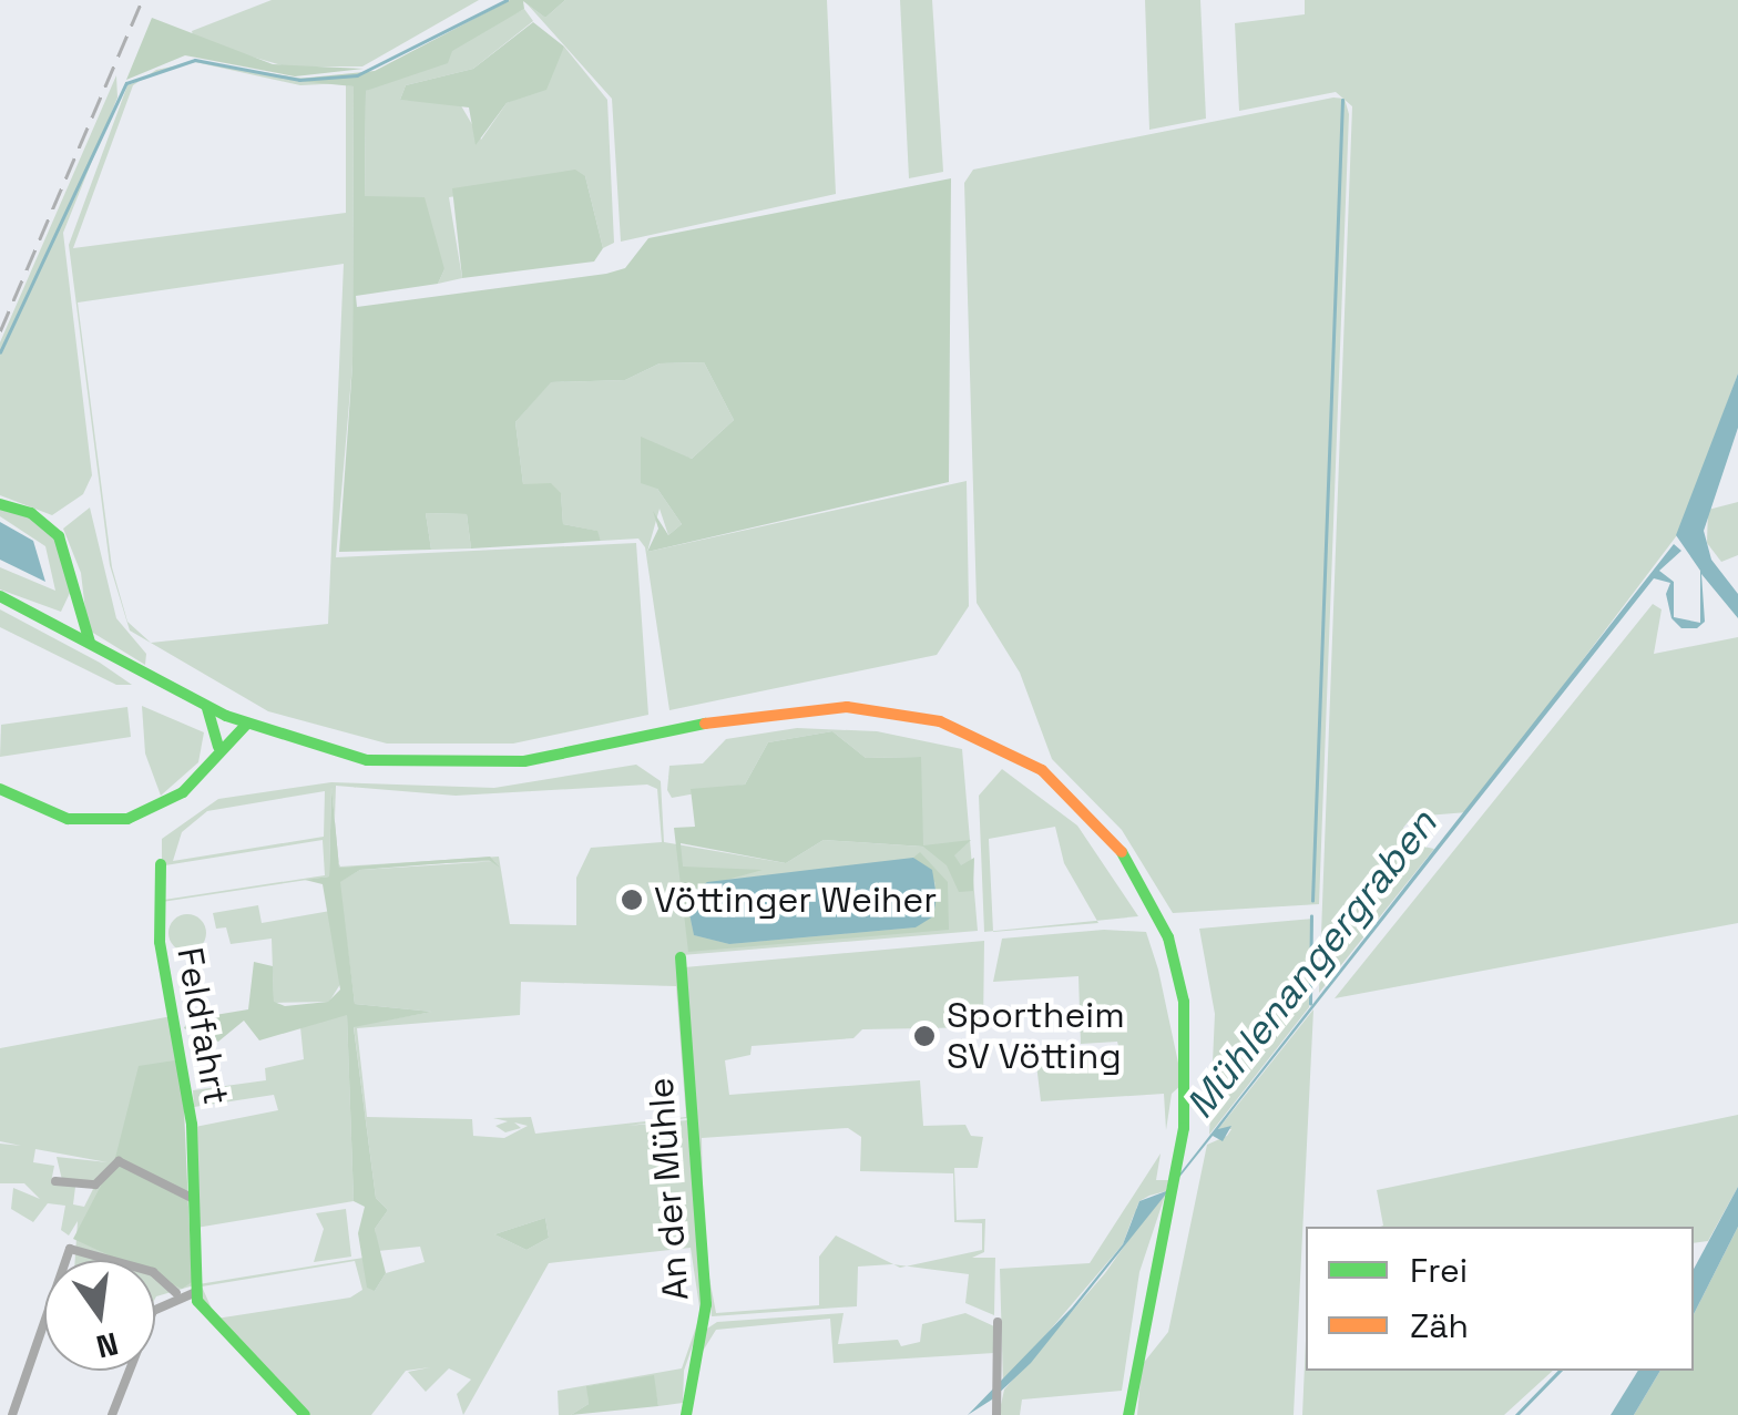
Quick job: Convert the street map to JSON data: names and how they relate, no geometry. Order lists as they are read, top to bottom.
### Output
{
  "streets": {
    "main road": ["Feldfahrt", "An der Mühle"]
  },
  "water": ["Mühlenangergraben"],
  "places": ["Vöttinger Weiher", "Sportheim SV Vötting"],
  "legend": ["Frei", "Zäh"],
  "north": "bottom"
}
